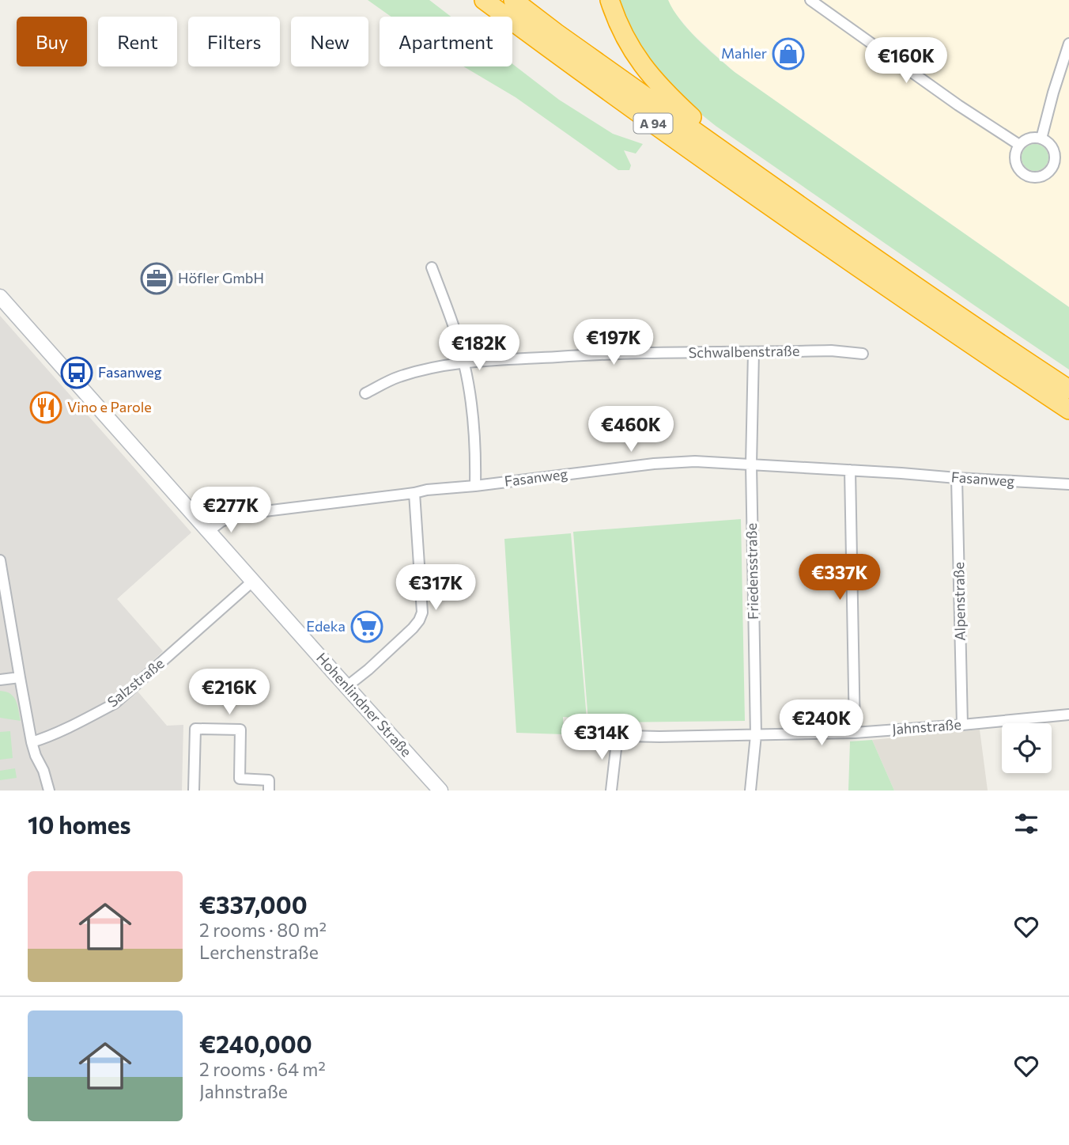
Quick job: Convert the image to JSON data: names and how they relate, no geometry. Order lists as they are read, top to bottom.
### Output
{
  "streets": {
    "highway": ["A 94"],
    "street": [
      "Schwalbenstraße",
      "Fasanweg",
      "Friedensstraße",
      "Alpenstraße",
      "Salzstraße",
      "Hohenlindner Straße",
      "Jahnstraße"
    ]
  },
  "crossings": [
    ["Schwalbenstraße", "Friedensstraße"],
    ["Fasanweg", "Friedensstraße"],
    ["Fasanweg", "Alpenstraße"],
    ["Fasanweg", "Hohenlindner Straße"],
    ["Friedensstraße", "Jahnstraße"],
    ["Alpenstraße", "Jahnstraße"],
    ["Salzstraße", "Hohenlindner Straße"]
  ],
  "places": {
    "shop": ["Mahler"],
    "office": ["Höfler GmbH"],
    "bus stop": ["Fasanweg"],
    "restaurant": ["Vino e Parole"],
    "supermarket": ["Edeka"]
  },
  "page": {
    "chip": [
      "Buy",
      "Rent",
      "Filters",
      "New",
      "Apartment"
    ],
    "price": [
      "€160K",
      "€197K",
      "€182K",
      "€460K",
      "€277K",
      "€337K",
      "€317K",
      "€216K",
      "€240K",
      "€314K"
    ],
    "heading": "10 homes",
    "list": [
      {
        "name": "€337,000",
        "note": "2 rooms · 80 m² · Lerchenstraße"
      },
      {
        "name": "€240,000",
        "note": "2 rooms · 64 m² · Jahnstraße"
      }
    ]
  }
}
